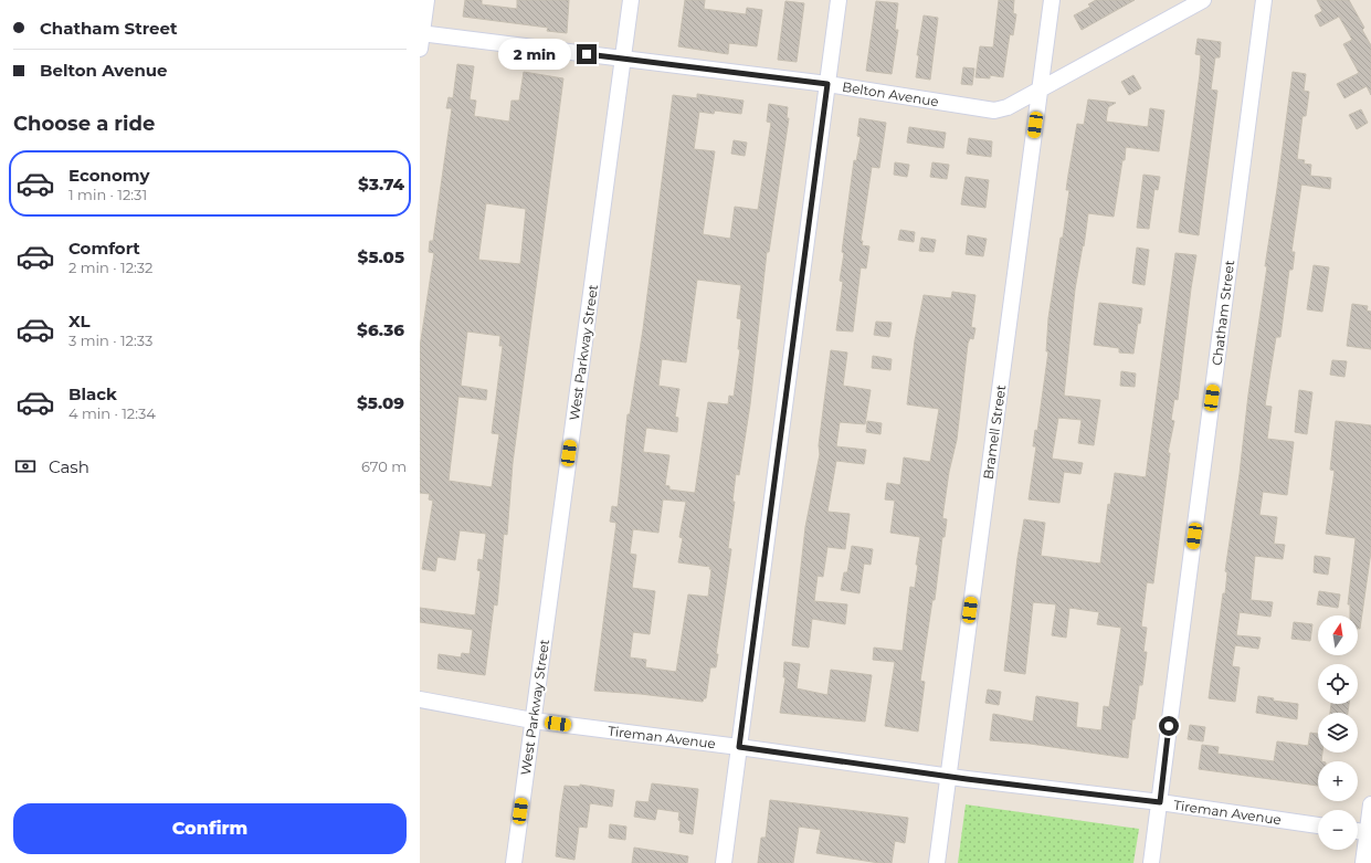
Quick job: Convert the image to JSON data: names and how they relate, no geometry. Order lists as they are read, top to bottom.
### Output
{
  "streets": {
    "street": [
      "Belton Avenue",
      "Chatham Street",
      "West Parkway Street",
      "Bramell Street",
      "Tireman Avenue"
    ]
  },
  "crossings": [
    ["Belton Avenue", "West Parkway Street"],
    ["Belton Avenue", "Bramell Street"],
    ["Chatham Street", "Tireman Avenue"],
    ["West Parkway Street", "Tireman Avenue"],
    ["Bramell Street", "Tireman Avenue"]
  ],
  "north": "top",
  "page": {
    "banner": ["Chatham Street", "Belton Avenue"],
    "bubble": "2 min",
    "heading": "Choose a ride",
    "list": [
      {
        "name": "Economy",
        "note": "1 min · 12:31",
        "value": "$3.74"
      },
      {
        "name": "Comfort",
        "note": "2 min · 12:32",
        "value": "$5.05"
      },
      {
        "name": "XL",
        "note": "3 min · 12:33",
        "value": "$6.36"
      },
      {
        "name": "Black",
        "note": "4 min · 12:34",
        "value": "$5.09"
      }
    ],
    "pay": ["Cash", "670 m"],
    "map_buttons": ["+", "−"],
    "buttons": "Confirm"
  }
}
